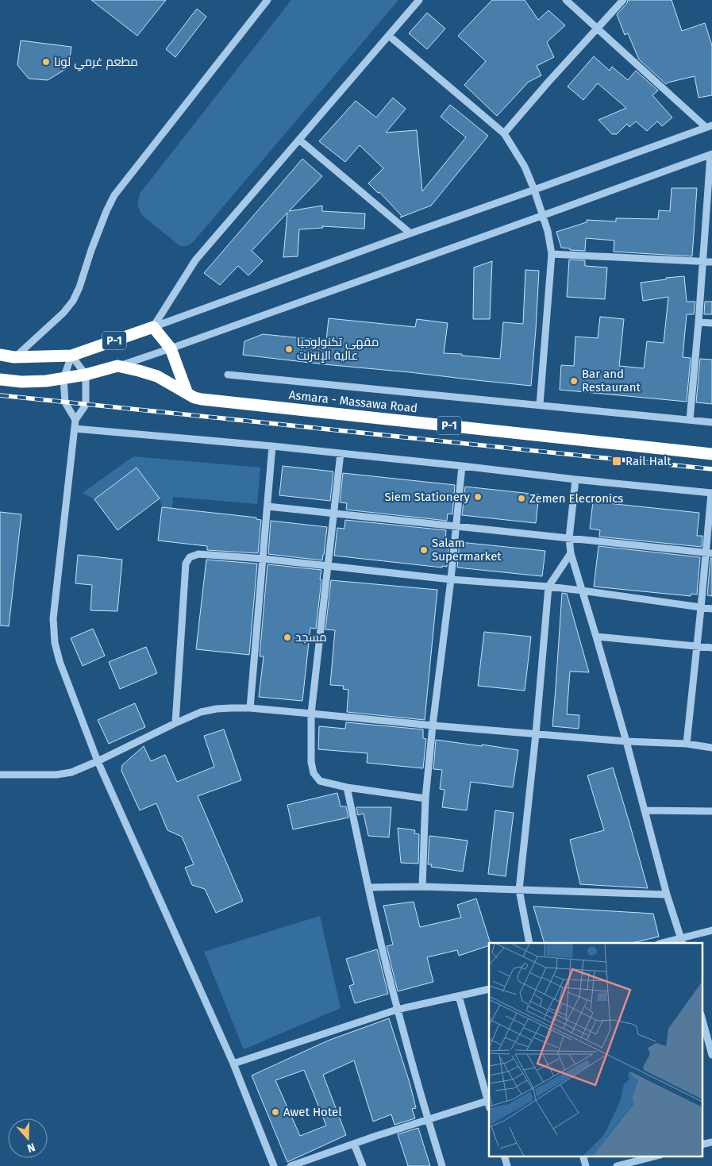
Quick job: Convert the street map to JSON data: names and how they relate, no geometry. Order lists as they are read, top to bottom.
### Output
{
  "streets": {
    "highway": ["P-1", "Asmara - Massawa Road"]
  },
  "places": {
    "other": [
      "مطعم غرمي لونا",
      "مقهى تكنولوجيا عالية الإنترنت",
      "Bar and Restaurant",
      "Siem Stationery",
      "Zemen Elecronics",
      "Salam Supermarket",
      "مسجد",
      "Awet Hotel"
    ],
    "transit": ["Rail Halt"]
  },
  "north": "bottom"
}
